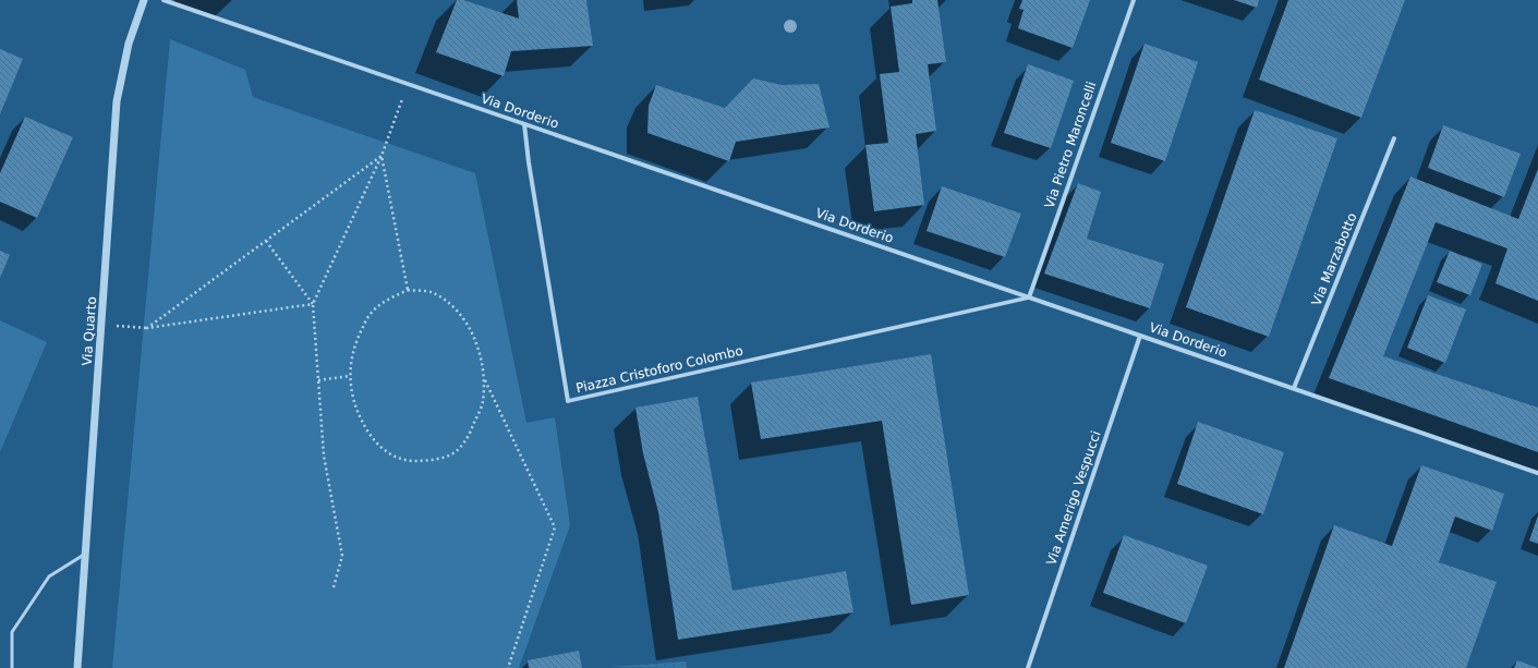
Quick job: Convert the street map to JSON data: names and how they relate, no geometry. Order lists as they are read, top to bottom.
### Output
{
  "streets": {
    "street": [
      "Via Dorderio",
      "Via Pietro Maroncelli",
      "Via Marzabotto",
      "Via Quarto",
      "Piazza Cristoforo Colombo",
      "Via Amerigo Vespucci"
    ]
  },
  "crossings": [
    ["Via Dorderio", "Via Pietro Maroncelli"],
    ["Via Dorderio", "Via Marzabotto"],
    ["Via Dorderio", "Piazza Cristoforo Colombo"],
    ["Via Dorderio", "Via Amerigo Vespucci"],
    ["Via Pietro Maroncelli", "Piazza Cristoforo Colombo"]
  ]
}
